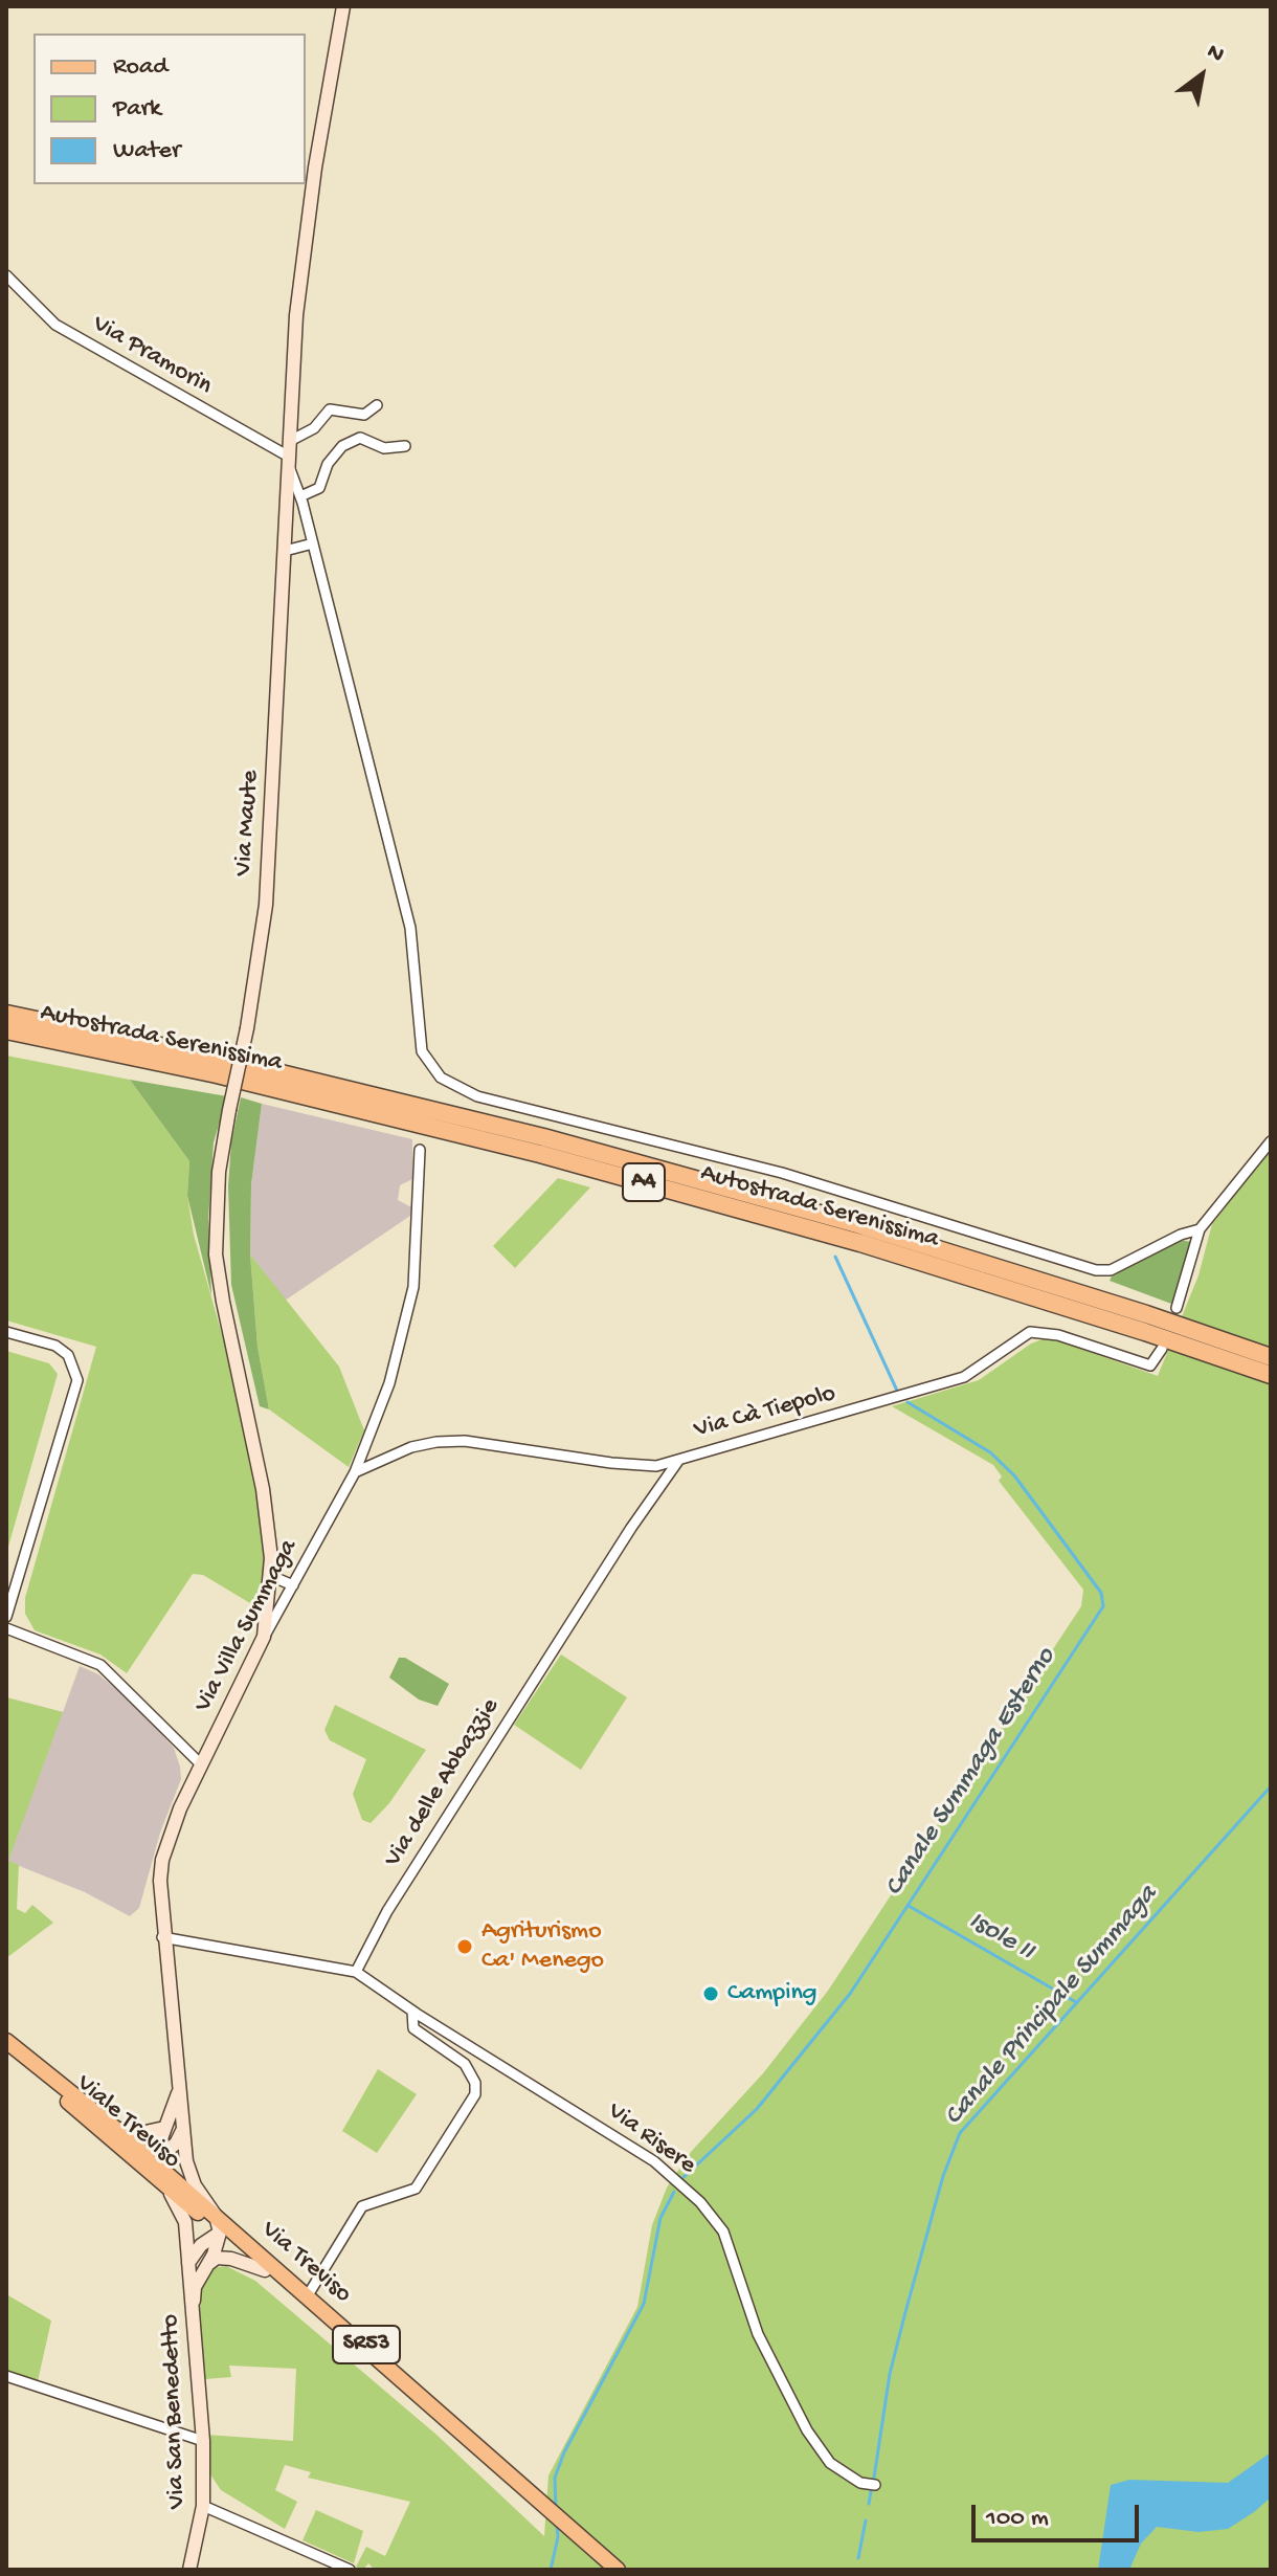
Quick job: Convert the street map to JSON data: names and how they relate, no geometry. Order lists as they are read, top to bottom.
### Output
{
  "streets": {
    "highway": ["Autostrada Serenissima", "A4"],
    "main road": ["Viale Treviso", "Via Treviso", "SR53"],
    "street": [
      "Via Pramorin",
      "Via Maute",
      "Via Cà Tiepolo",
      "Via Villa Summaga",
      "Via delle Abbazzie",
      "Via Risere",
      "Via San Benedetto"
    ]
  },
  "crossings": [
    ["Via Pramorin", "Via Maute"],
    ["Via Maute", "Via Villa Summaga"],
    ["Via Cà Tiepolo", "Via Villa Summaga"],
    ["Via Cà Tiepolo", "Via delle Abbazzie"],
    ["Via Villa Summaga", "Viale Treviso"],
    ["Via Villa Summaga", "Via Treviso"],
    ["Via delle Abbazzie", "Via Risere"],
    ["Viale Treviso", "Via Treviso"],
    ["Viale Treviso", "Via San Benedetto"],
    ["Via Risere", "Via Treviso"],
    ["Via Treviso", "Via San Benedetto"]
  ],
  "water": ["Canale Summaga Esterno", "Isole II", "Canale Principale Summaga"],
  "places": ["Agriturismo Ca' Menego", "Camping"],
  "legend": ["Road", "Park", "Water"],
  "scale_bar": "100 m",
  "north": "top right"
}
